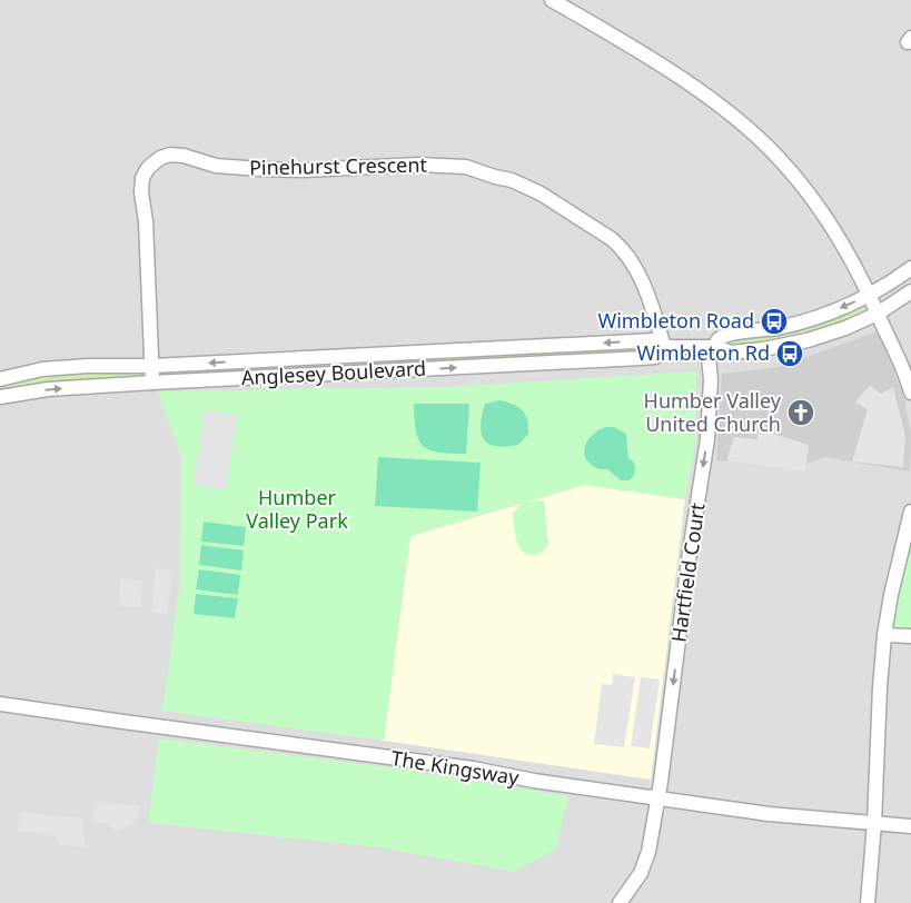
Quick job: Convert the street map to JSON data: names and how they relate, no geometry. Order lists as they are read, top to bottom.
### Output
{
  "streets": {
    "street": [
      "Pinehurst Crescent",
      "Anglesey Boulevard",
      "Hartfield Court",
      "The Kingsway"
    ]
  },
  "crossings": [
    ["Pinehurst Crescent", "Anglesey Boulevard"],
    ["Anglesey Boulevard", "Hartfield Court"],
    ["Hartfield Court", "The Kingsway"]
  ],
  "one_way": ["Hartfield Court"],
  "parks": ["Humber Valley Park"],
  "places": {
    "bus stop": ["Wimbleton Road", "Wimbleton Rd"],
    "church": ["Humber Valley United Church"]
  }
}
